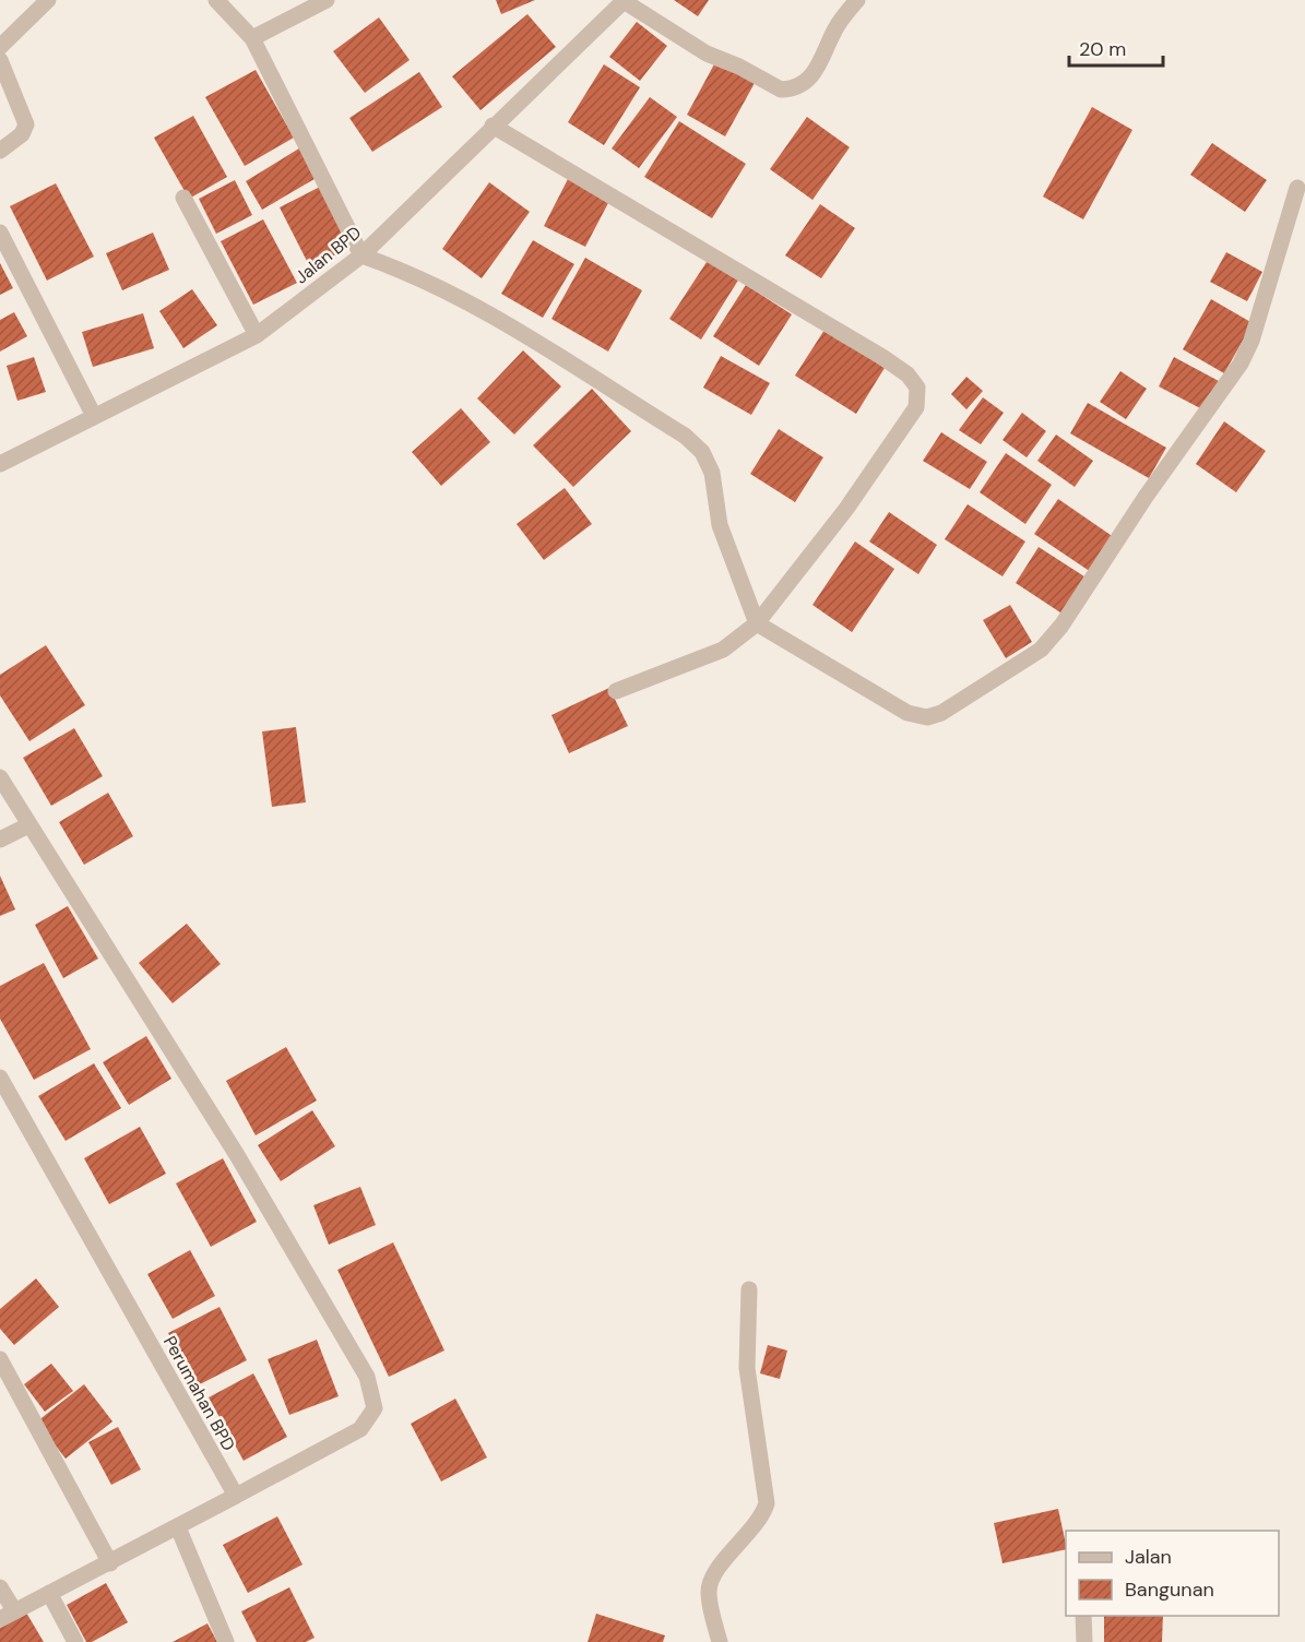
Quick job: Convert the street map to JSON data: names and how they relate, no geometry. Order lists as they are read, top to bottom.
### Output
{
  "streets": {
    "street": ["Jalan BPD", "Perumahan BPD"]
  },
  "legend": ["Jalan", "Bangunan"],
  "scale_bar": "20 m"
}
